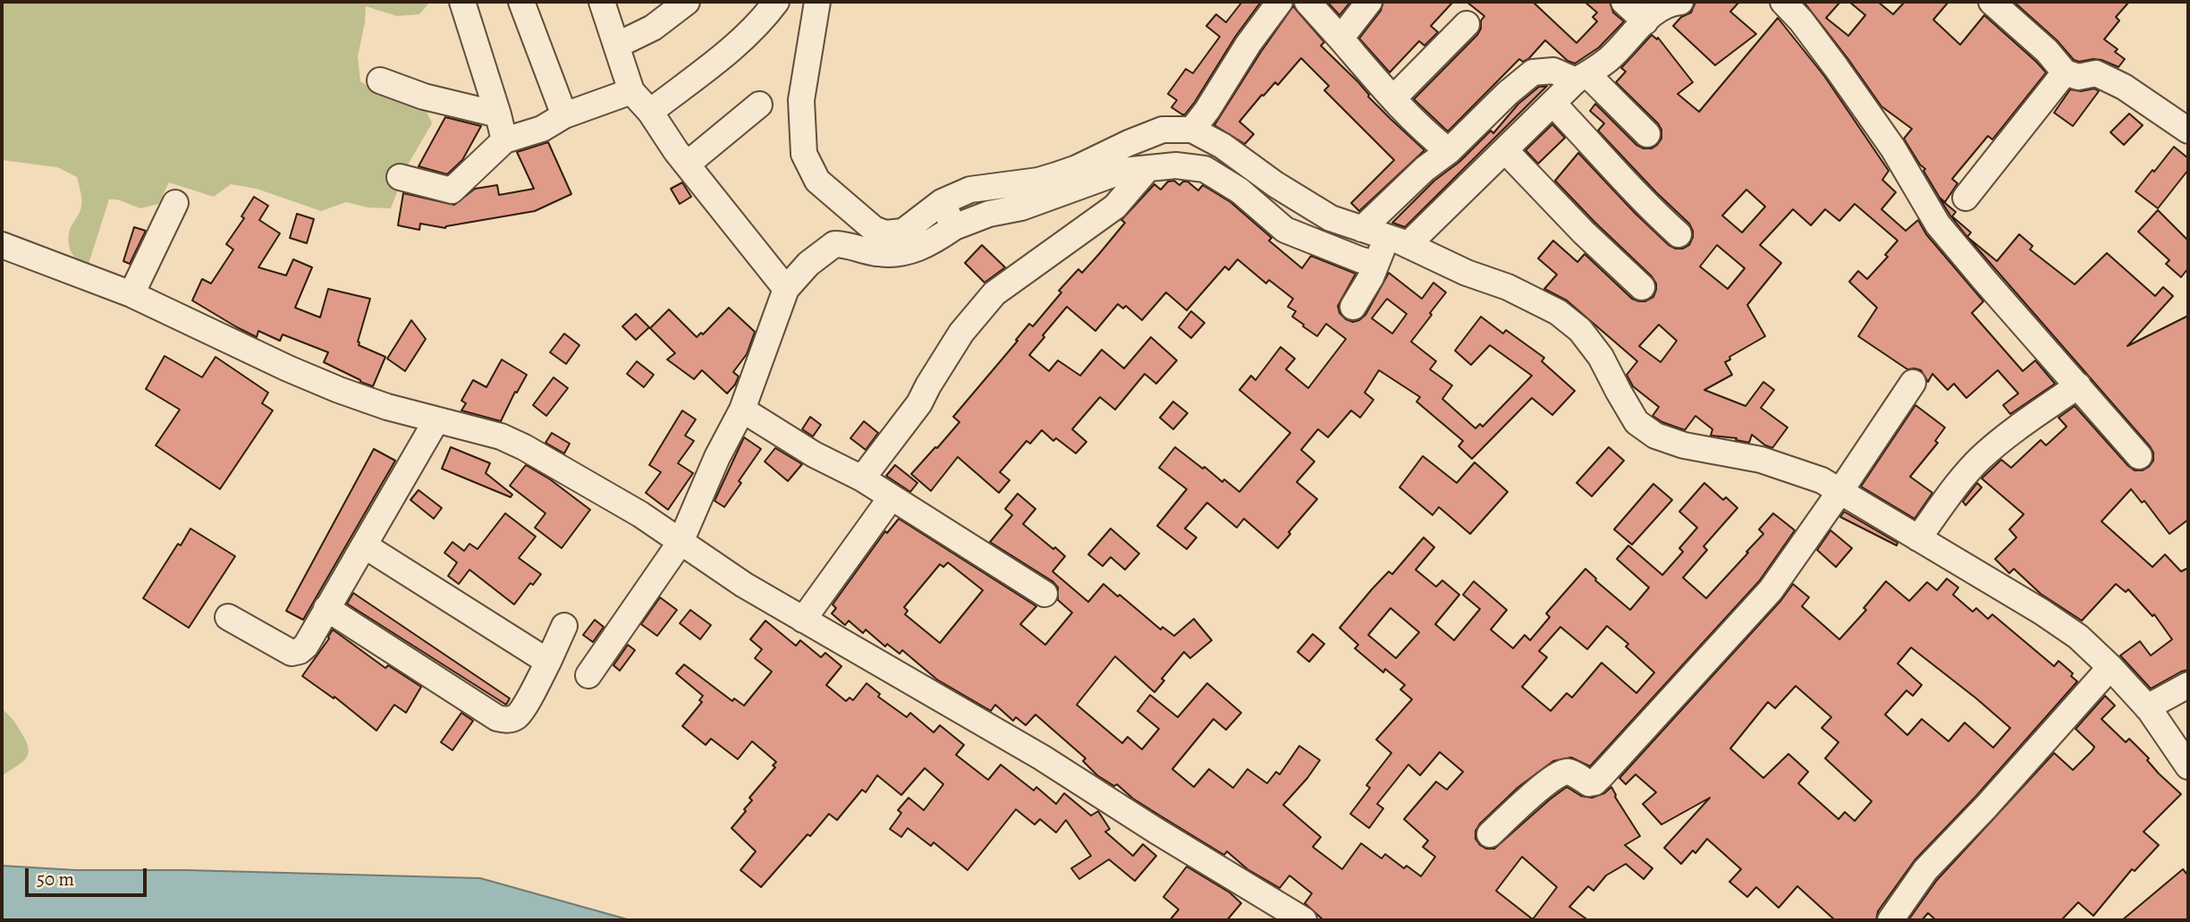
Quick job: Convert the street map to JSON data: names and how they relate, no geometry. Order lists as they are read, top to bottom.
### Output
{
  "scale_bar": "50 m"
}
